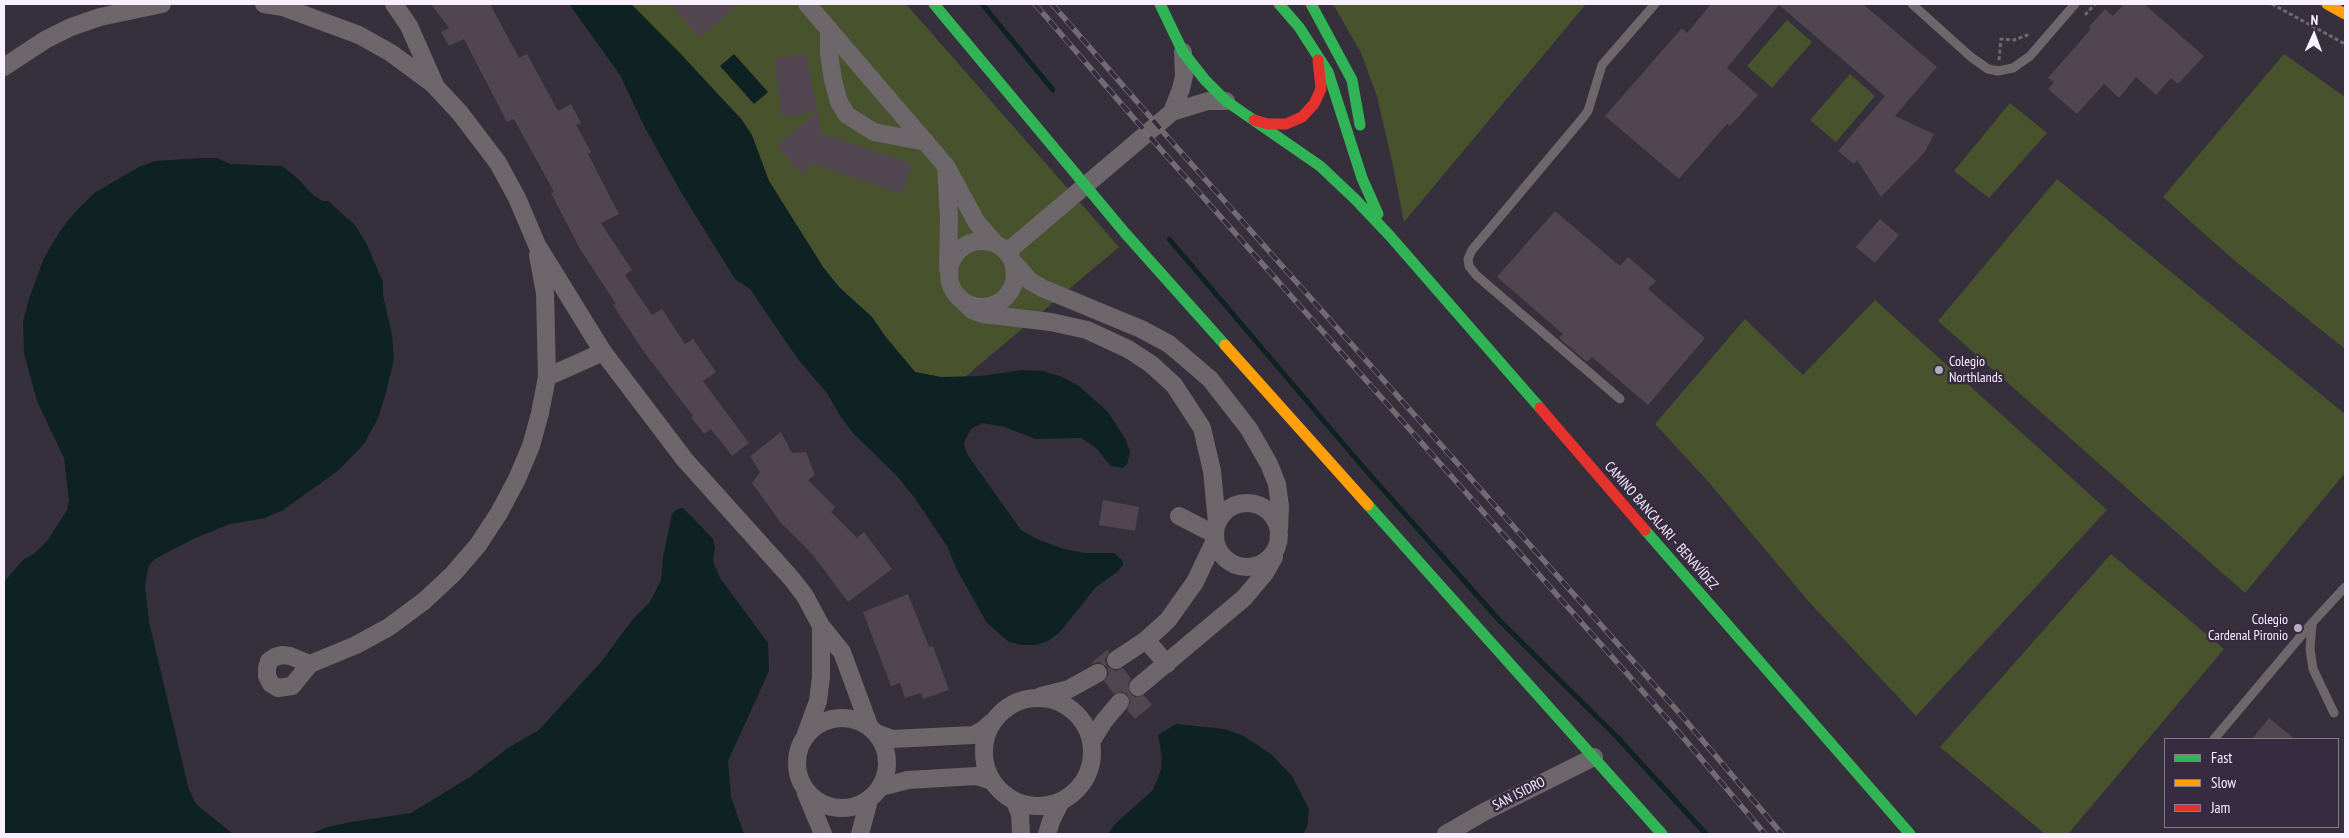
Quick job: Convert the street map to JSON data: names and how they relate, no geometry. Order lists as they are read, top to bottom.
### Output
{
  "streets": {
    "main road": ["CAMINO BANCALARI - BENAVÍDEZ"],
    "street": ["SAN ISIDRO"]
  },
  "places": ["Colegio Northlands", "Colegio Cardenal Pironio"],
  "legend": ["Fast", "Slow", "Jam"],
  "north": "top"
}
